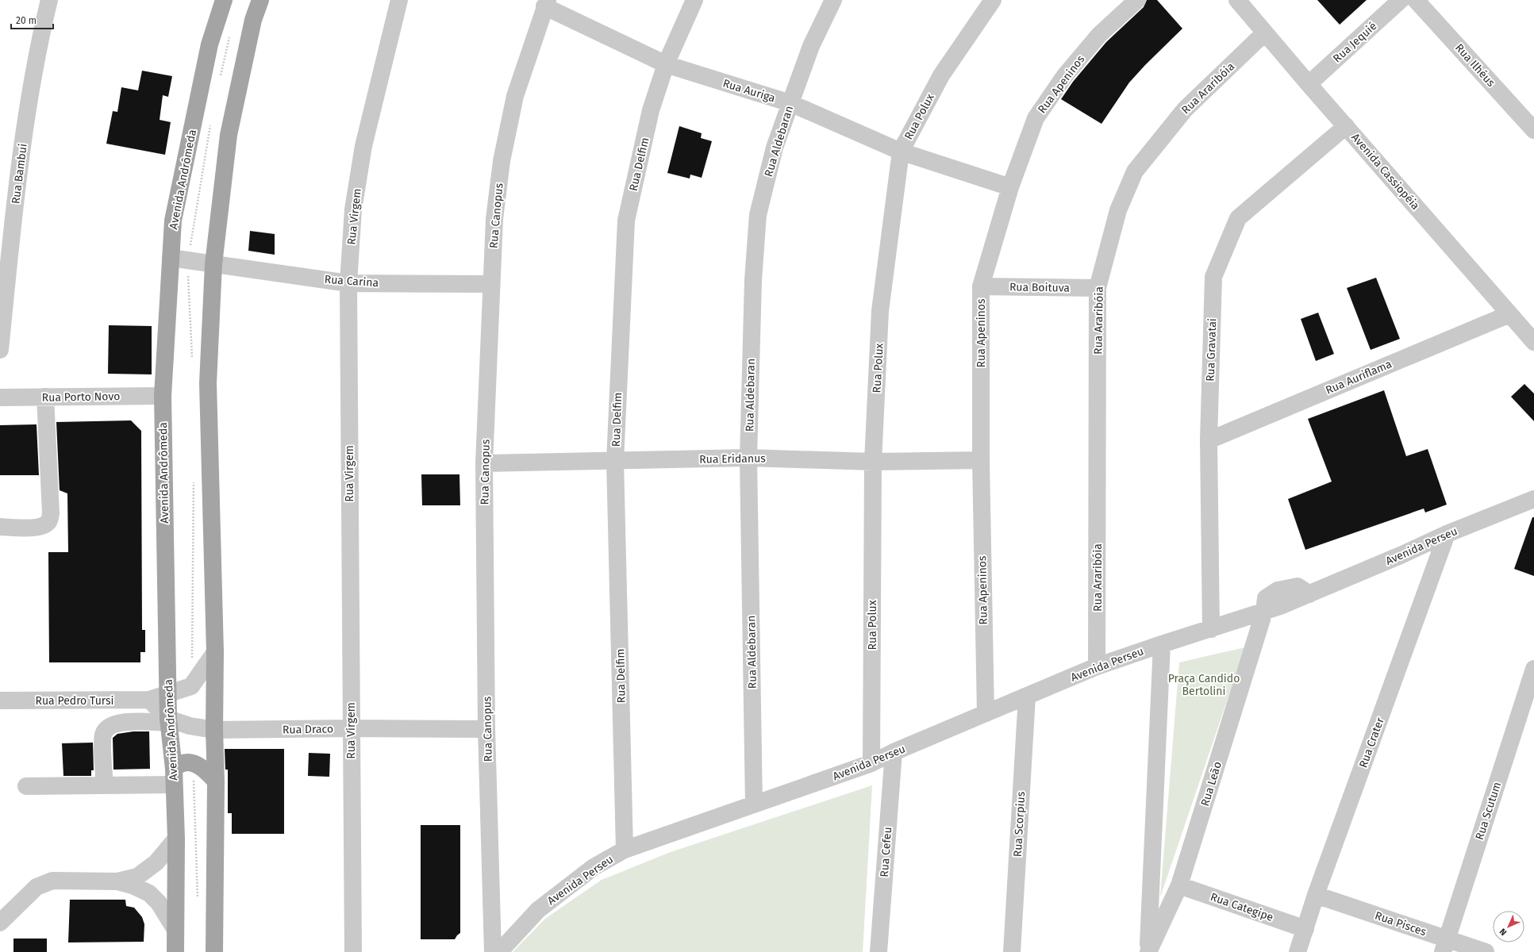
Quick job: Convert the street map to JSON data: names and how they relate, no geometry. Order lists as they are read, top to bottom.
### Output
{
  "streets": {
    "main road": ["Avenida Andrômeda"],
    "street": [
      "Rua Jequié",
      "Rua Ilhéus",
      "Rua Apeninos",
      "Rua Araribóia",
      "Rua Auriga",
      "Rua Polux",
      "Rua Aldebaran",
      "Rua Delfim",
      "Avenida Cassiopéia",
      "Rua Bambui",
      "Rua Canopus",
      "Rua Virgem",
      "Rua Carina",
      "Rua Boituva",
      "Rua Gravatai",
      "Rua Auriflama",
      "Rua Porto Novo",
      "Rua Eridanus",
      "Avenida Perseu",
      "Rua Pedro Tursi",
      "Rua Draco",
      "Rua Crater",
      "Rua Leão",
      "Rua Scutum",
      "Rua Scorpius",
      "Rua Cefeu",
      "Rua Categipe",
      "Rua Pisces"
    ]
  },
  "crossings": [
    ["Rua Jequié", "Avenida Cassiopéia"],
    ["Rua Apeninos", "Rua Auriga"],
    ["Rua Apeninos", "Rua Boituva"],
    ["Rua Apeninos", "Rua Eridanus"],
    ["Rua Apeninos", "Avenida Perseu"],
    ["Rua Araribóia", "Avenida Cassiopéia"],
    ["Rua Araribóia", "Rua Boituva"],
    ["Rua Araribóia", "Avenida Perseu"],
    ["Rua Auriga", "Rua Polux"],
    ["Rua Auriga", "Rua Aldebaran"],
    ["Rua Auriga", "Rua Delfim"],
    ["Rua Auriga", "Rua Canopus"],
    ["Rua Polux", "Rua Eridanus"],
    ["Rua Polux", "Avenida Perseu"],
    ["Rua Aldebaran", "Rua Eridanus"],
    ["Rua Aldebaran", "Avenida Perseu"],
    ["Rua Delfim", "Rua Eridanus"],
    ["Rua Delfim", "Avenida Perseu"],
    ["Avenida Cassiopéia", "Rua Gravatai"],
    ["Avenida Cassiopéia", "Rua Auriflama"],
    ["Avenida Andrômeda", "Rua Carina"],
    ["Avenida Andrômeda", "Rua Porto Novo"],
    ["Avenida Andrômeda", "Rua Pedro Tursi"],
    ["Avenida Andrômeda", "Rua Draco"],
    ["Rua Canopus", "Rua Carina"],
    ["Rua Canopus", "Rua Eridanus"],
    ["Rua Canopus", "Rua Draco"],
    ["Rua Virgem", "Rua Carina"],
    ["Rua Virgem", "Rua Draco"],
    ["Rua Gravatai", "Rua Auriflama"],
    ["Rua Gravatai", "Avenida Perseu"],
    ["Avenida Perseu", "Rua Crater"],
    ["Avenida Perseu", "Rua Leão"],
    ["Avenida Perseu", "Rua Scorpius"],
    ["Avenida Perseu", "Rua Cefeu"],
    ["Rua Crater", "Rua Categipe"],
    ["Rua Crater", "Rua Pisces"],
    ["Rua Leão", "Rua Categipe"],
    ["Rua Scutum", "Rua Pisces"]
  ],
  "parks": ["Praça Candido Bertolini"],
  "scale_bar": "20 m",
  "north": "bottom left"
}
